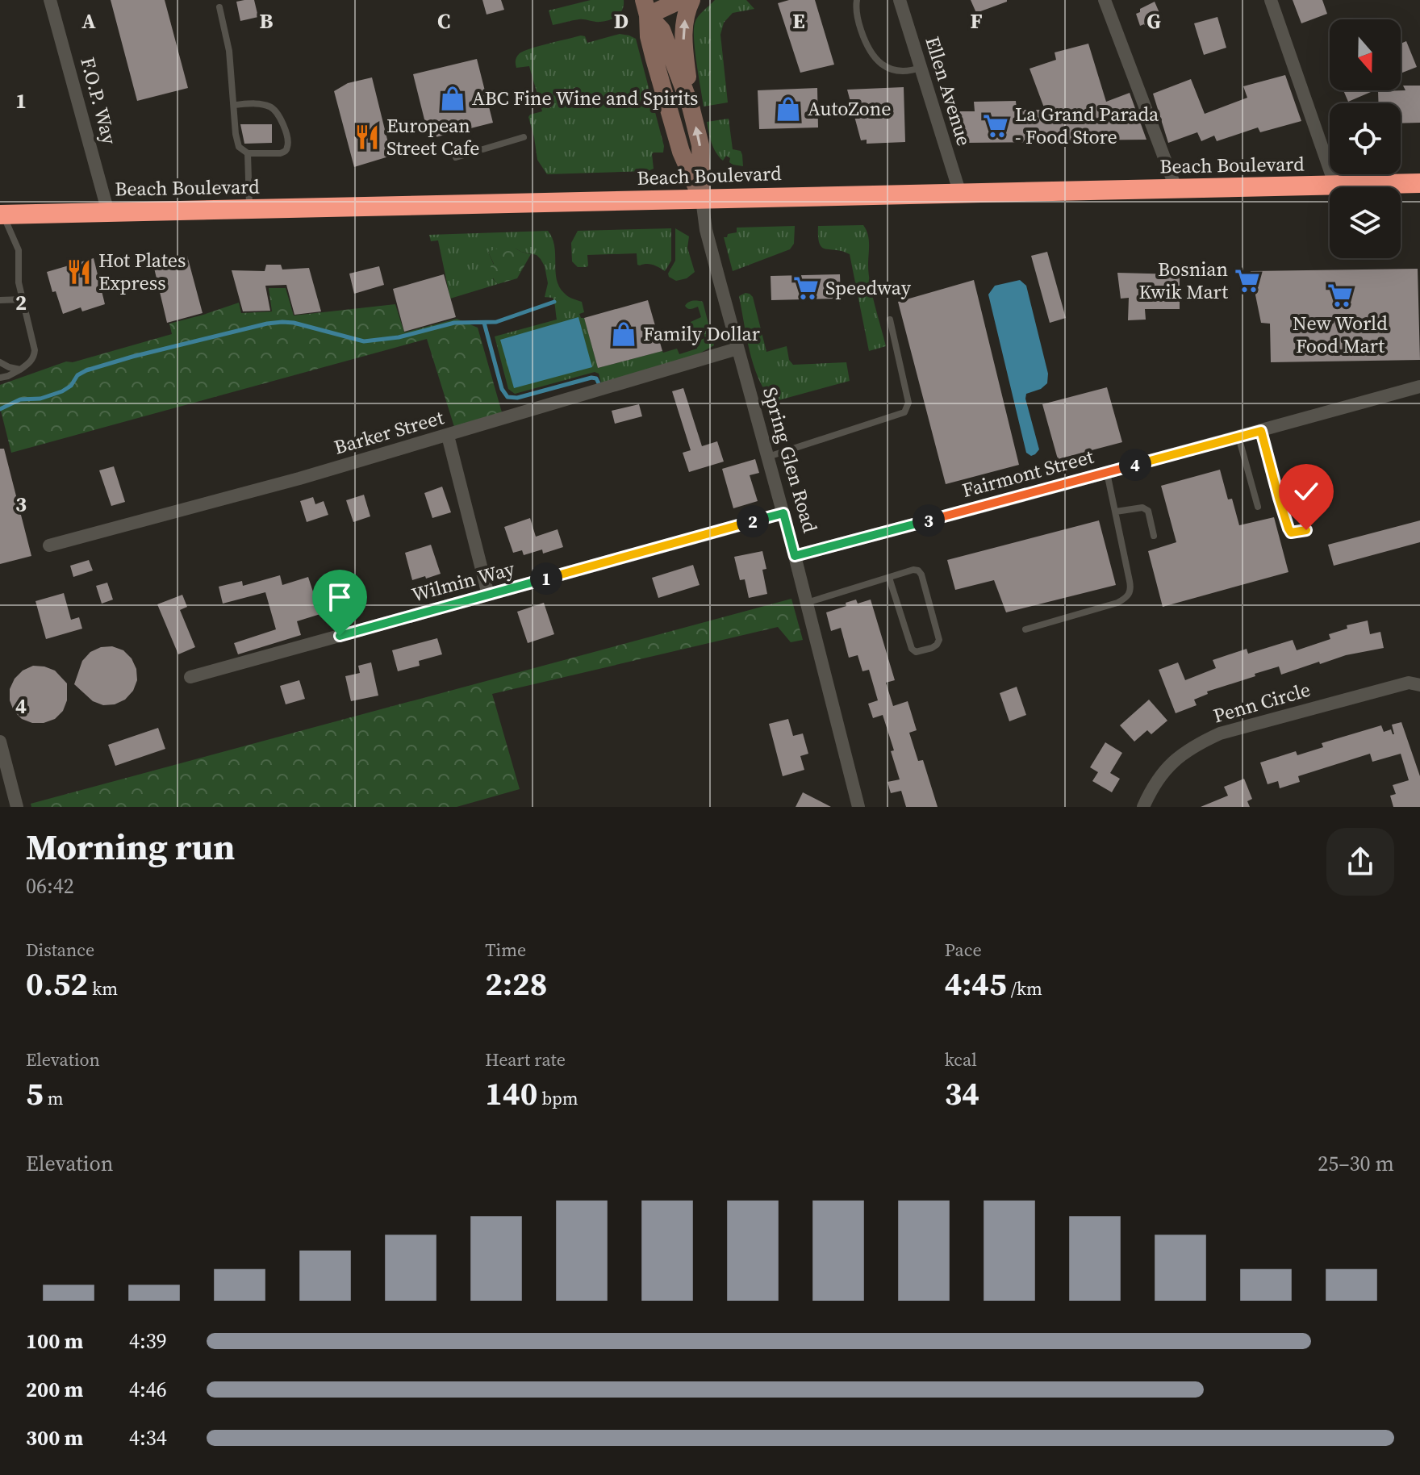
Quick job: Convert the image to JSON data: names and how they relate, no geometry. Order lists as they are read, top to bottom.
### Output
{
  "streets": {
    "highway": ["Beach Boulevard"],
    "main road": ["Spring Glen Road"],
    "street": [
      "Ellen Avenue",
      "F.O.P. Way",
      "Barker Street",
      "Fairmont Street",
      "Wilmin Way",
      "Penn Circle"
    ]
  },
  "crossings": [
    ["Ellen Avenue", "Beach Boulevard"],
    ["F.O.P. Way", "Beach Boulevard"],
    ["Beach Boulevard", "Spring Glen Road"],
    ["Barker Street", "Spring Glen Road"],
    ["Spring Glen Road", "Fairmont Street"],
    ["Spring Glen Road", "Wilmin Way"]
  ],
  "places": {
    "shop": ["ABC Fine Wine and Spirits", "AutoZone", "Family Dollar"],
    "supermarket": [
      "La Grand Parada - Food Store",
      "Bosnian Kwik Mart",
      "Speedway",
      "New World Food Mart"
    ],
    "restaurant": ["European Street Cafe", "Hot Plates Express"]
  },
  "north": "bottom",
  "page": {
    "pins": [
      "4",
      "3",
      "2",
      "1"
    ],
    "heading": ["Morning run", "06:42"],
    "stats": [
      ["Distance", "0.52 km"],
      ["Time", "2:28"],
      ["Pace", "4:45 /km"],
      ["Elevation", "5 m"],
      ["Heart rate", "140 bpm"],
      ["kcal", "34"]
    ],
    "chart": ["Elevation", "25–30 m"],
    "list": [
      {
        "name": "100 m",
        "note": "4:39"
      },
      {
        "name": "200 m",
        "note": "4:46"
      },
      {
        "name": "300 m",
        "note": "4:34"
      }
    ]
  },
  "grid": {
    "columns": [
      "A",
      "B",
      "C",
      "D",
      "E",
      "F",
      "G"
    ],
    "rows": [
      "1",
      "2",
      "3",
      "4"
    ]
  }
}
